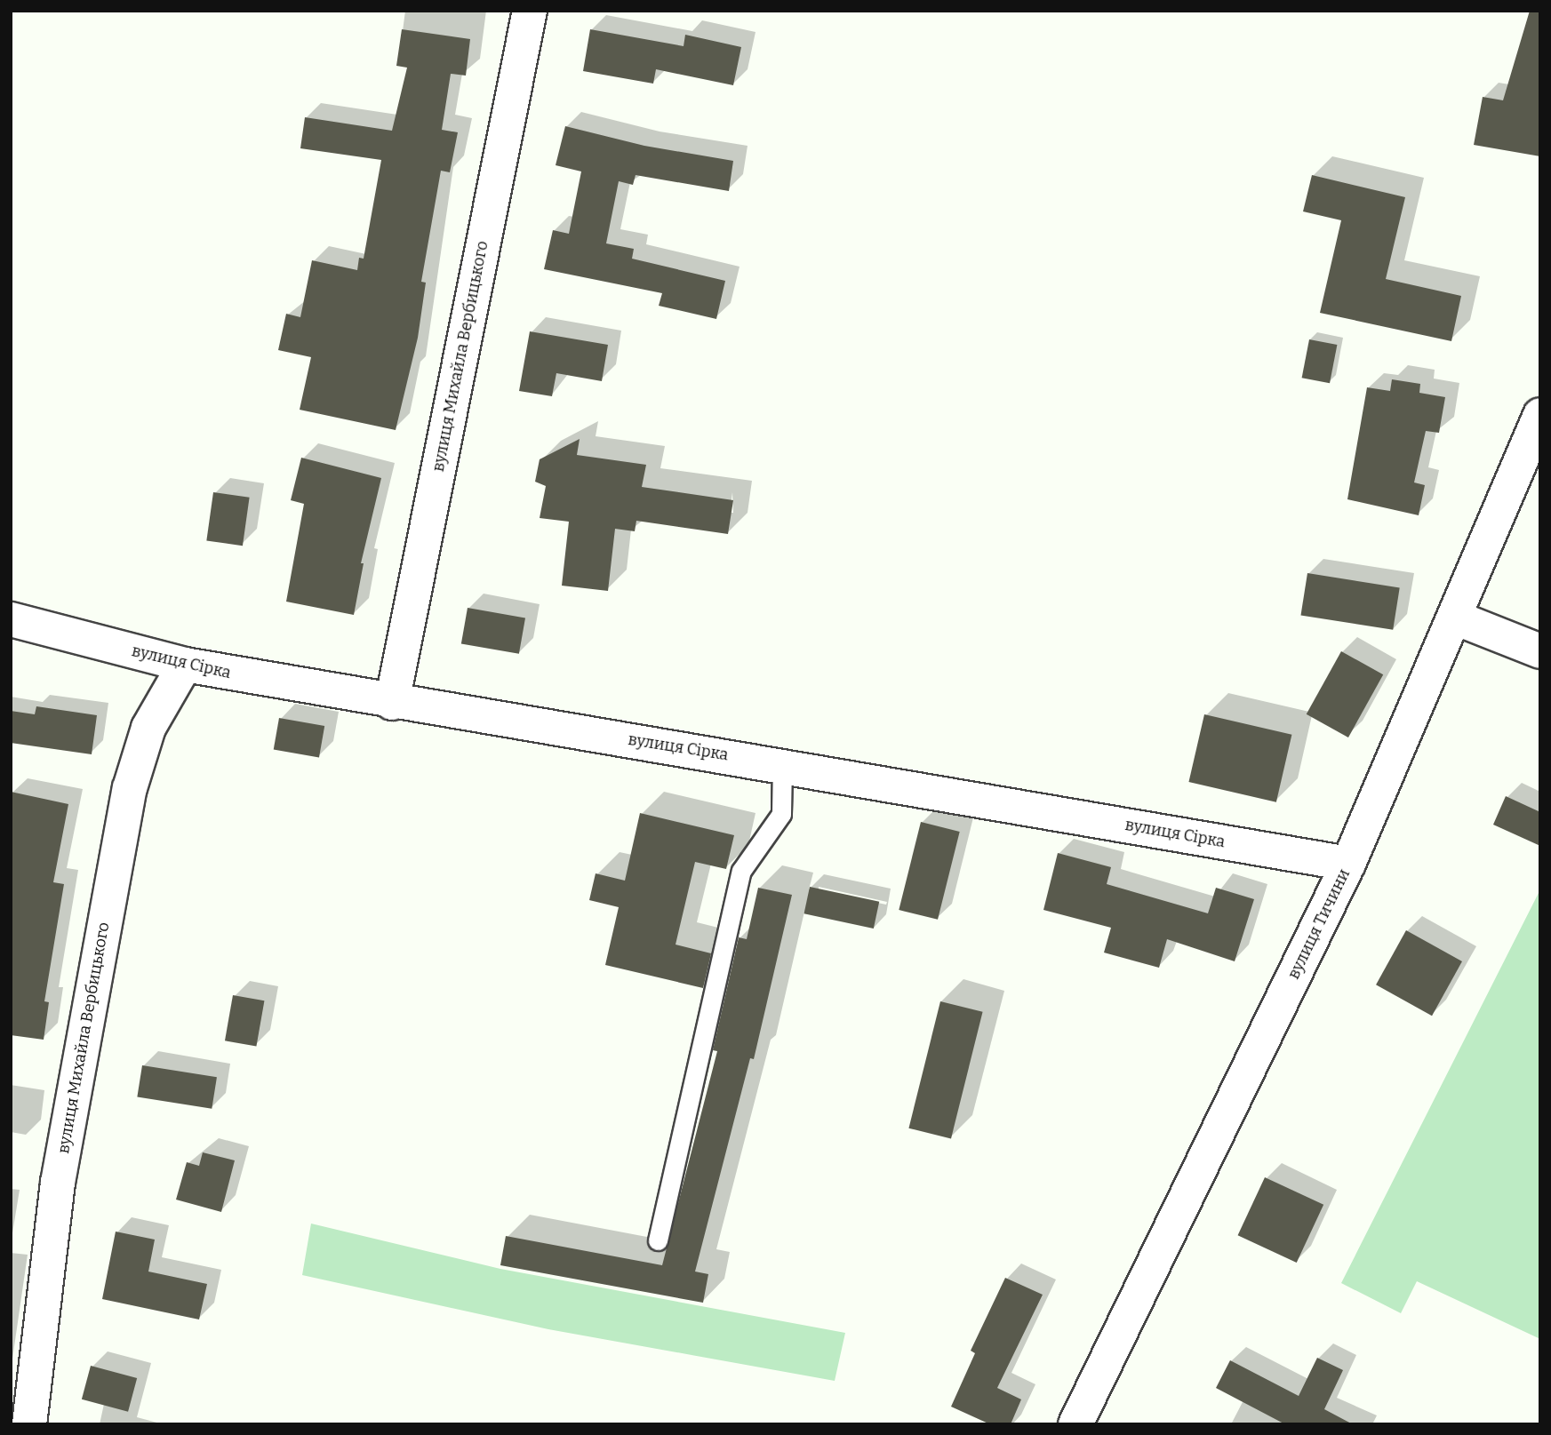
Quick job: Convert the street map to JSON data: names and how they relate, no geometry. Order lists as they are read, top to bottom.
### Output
{
  "streets": {
    "street": ["вулиця Михайла Вербицького", "вулиця Сірка", "вулиця Тичини"]
  },
  "crossings": [
    ["вулиця Михайла Вербицького", "вулиця Сірка"],
    ["вулиця Сірка", "вулиця Тичини"]
  ]
}
